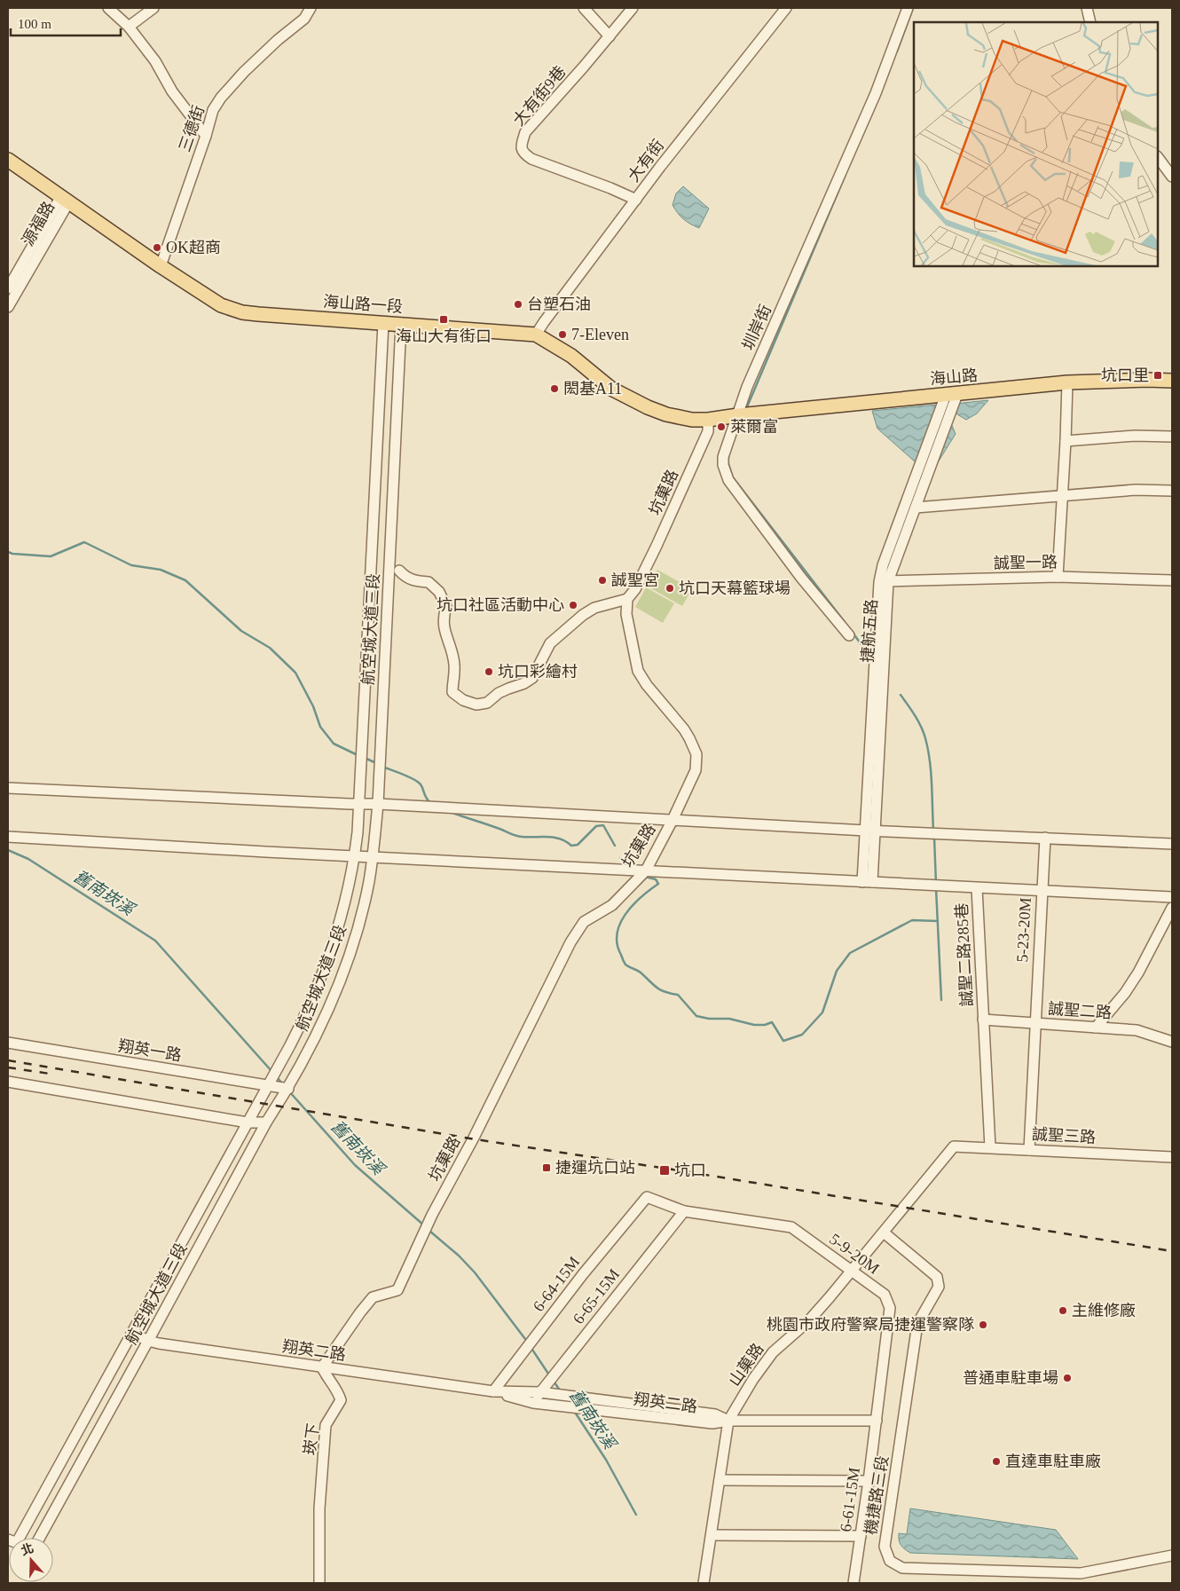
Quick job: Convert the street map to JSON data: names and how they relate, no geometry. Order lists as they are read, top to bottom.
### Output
{
  "streets": {
    "main road": ["海山路一段", "海山路"],
    "street": [
      "大有街9巷",
      "三德街",
      "大有街",
      "源福路",
      "圳岸街",
      "坑菓路",
      "誠聖一路",
      "航空城大道三段",
      "捷航五路",
      "5-23-20M",
      "誠聖二路285巷",
      "誠聖二路",
      "翔英一路",
      "誠聖三路",
      "5-9-20M",
      "6-64-15M",
      "6-65-15M",
      "翔英二路",
      "山菓路",
      "崁下",
      "機捷路三段",
      "6-61-15M"
    ]
  },
  "crossings": [
    ["大有街9巷", "大有街"],
    ["三德街", "海山路一段"],
    ["大有街", "海山路一段"],
    ["源福路", "海山路一段"],
    ["海山路一段", "圳岸街"],
    ["海山路一段", "海山路"],
    ["海山路一段", "坑菓路"],
    ["海山路一段", "航空城大道三段"],
    ["圳岸街", "海山路"],
    ["海山路", "捷航五路"],
    ["坑菓路", "翔英二路"],
    ["坑菓路", "崁下"],
    ["誠聖一路", "捷航五路"],
    ["航空城大道三段", "翔英一路"],
    ["航空城大道三段", "翔英二路"],
    ["5-23-20M", "誠聖二路"],
    ["5-23-20M", "誠聖三路"],
    ["誠聖二路285巷", "誠聖二路"],
    ["誠聖二路285巷", "誠聖三路"],
    ["誠聖三路", "山菓路"],
    ["5-9-20M", "6-64-15M"],
    ["5-9-20M", "6-65-15M"],
    ["5-9-20M", "翔英二路"],
    ["5-9-20M", "山菓路"],
    ["5-9-20M", "6-61-15M"],
    ["6-64-15M", "翔英二路"],
    ["6-65-15M", "翔英二路"],
    ["翔英二路", "山菓路"],
    ["翔英二路", "崁下"],
    ["翔英二路", "6-61-15M"],
    ["山菓路", "機捷路三段"]
  ],
  "water": ["舊南崁溪"],
  "places": {
    "other": [
      "OK超商",
      "台塑石油",
      "7-Eleven",
      "閎基A11",
      "萊爾富",
      "誠聖宮",
      "坑口天幕籃球場",
      "坑口社區活動中心",
      "坑口彩繪村",
      "主維修廠",
      "桃園市政府警察局捷運警察隊",
      "普通車駐車場",
      "直達車駐車廠"
    ],
    "transit": [
      "海山大有街口",
      "坑口里",
      "捷運坑口站",
      "坑口"
    ]
  },
  "scale_bar": "100 m",
  "north": "top"
}
